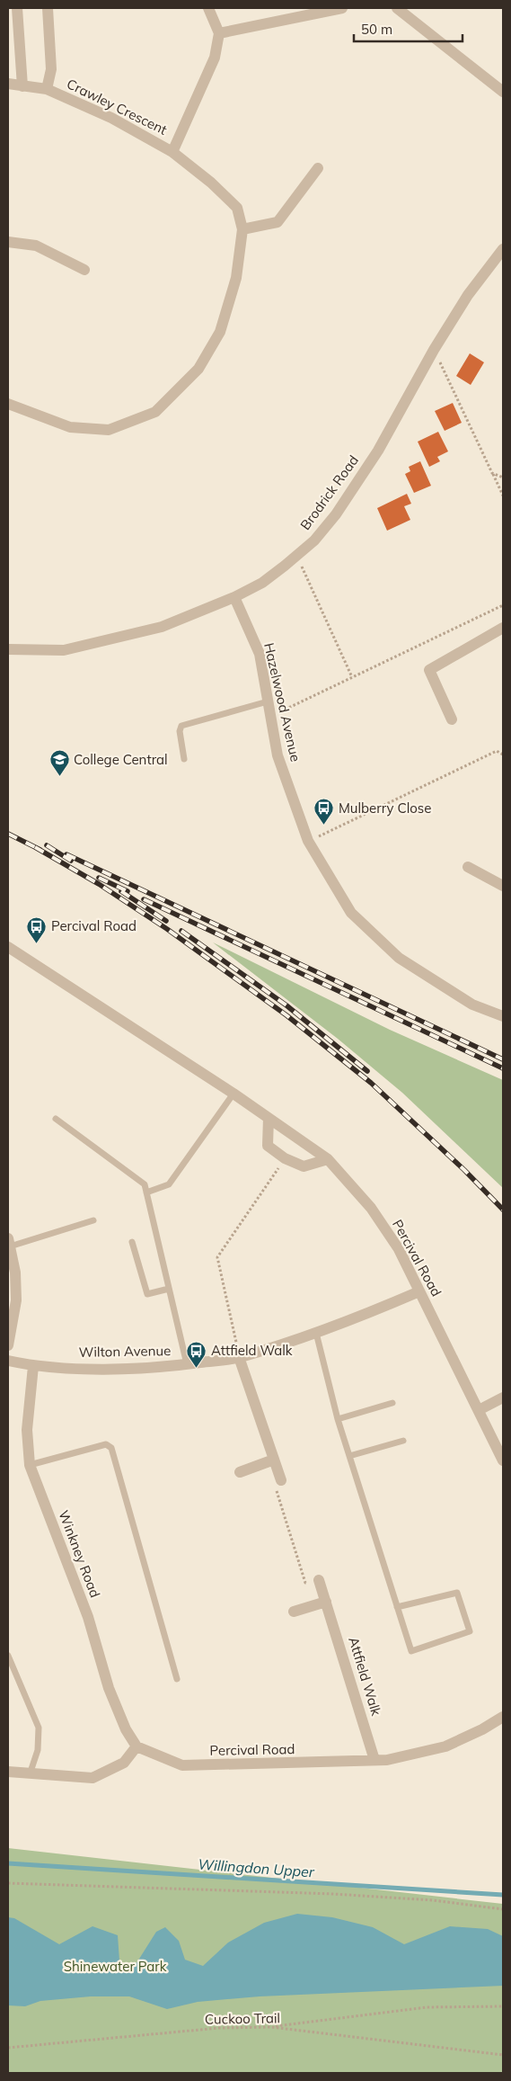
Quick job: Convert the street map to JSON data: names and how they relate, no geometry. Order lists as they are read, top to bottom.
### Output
{
  "streets": {
    "street": [
      "Crawley Crescent",
      "Brodrick Road",
      "Hazelwood Avenue",
      "Percival Road",
      "Wilton Avenue",
      "Winkney Road",
      "Attfield Walk"
    ],
    "path": ["Cuckoo Trail"]
  },
  "crossings": [
    ["Brodrick Road", "Hazelwood Avenue"],
    ["Percival Road", "Wilton Avenue"],
    ["Percival Road", "Winkney Road"],
    ["Percival Road", "Attfield Walk"],
    ["Wilton Avenue", "Winkney Road"]
  ],
  "water": ["Willingdon Upper"],
  "parks": ["Shinewater Park"],
  "places": {
    "school or university": ["College Central"],
    "bus stop": ["Mulberry Close", "Percival Road", "Attfield Walk"]
  },
  "scale_bar": "50 m"
}
